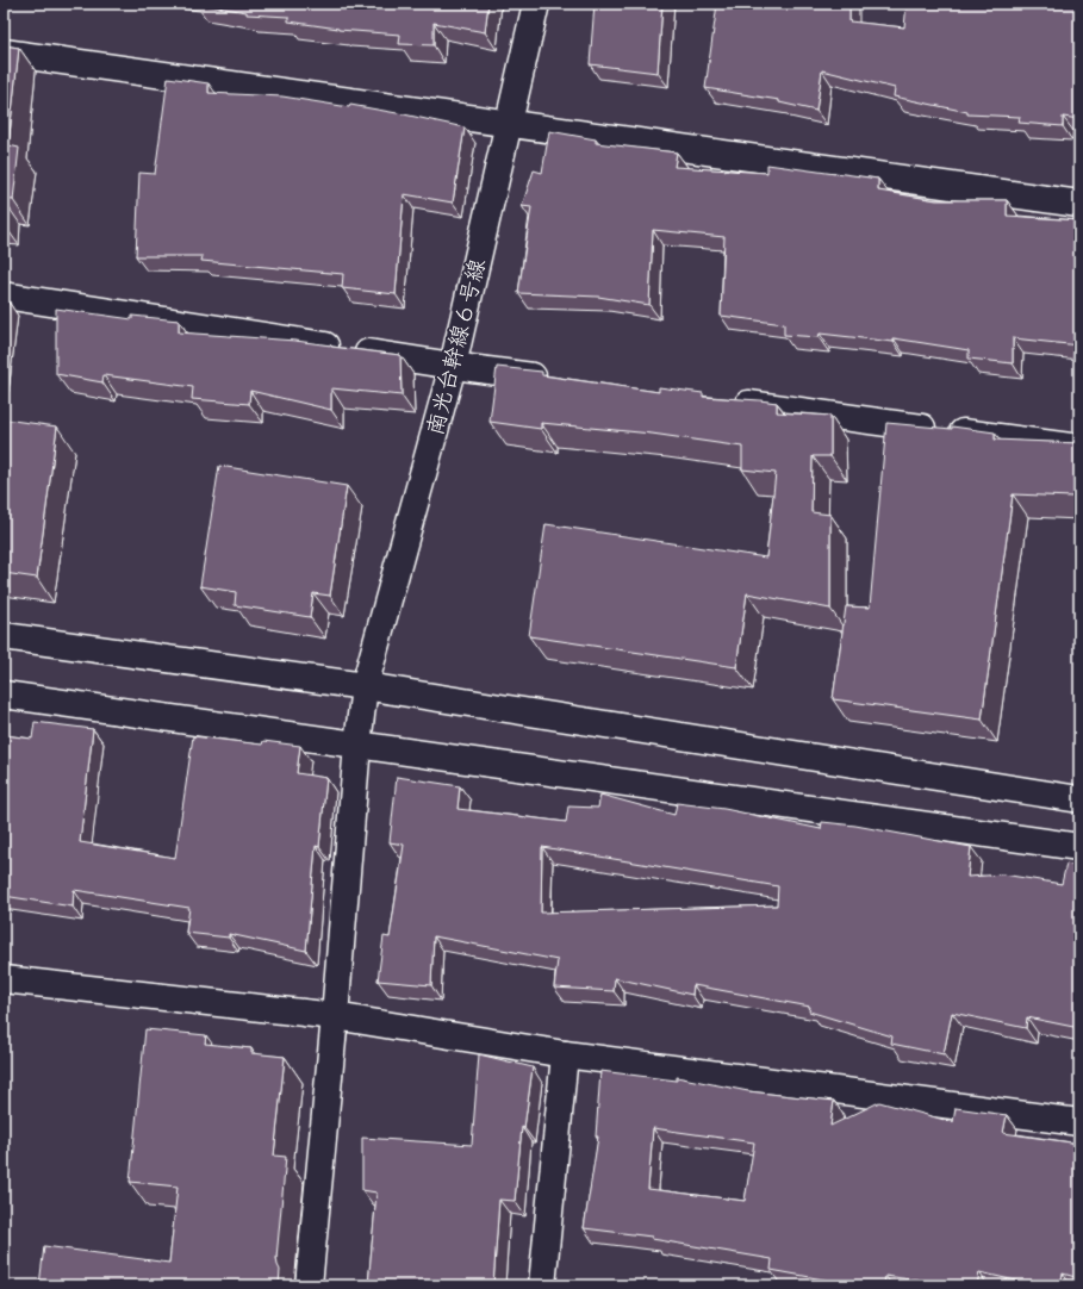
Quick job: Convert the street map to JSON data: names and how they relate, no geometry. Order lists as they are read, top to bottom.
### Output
{
  "streets": {
    "street": ["南光台幹線６号線"]
  }
}
